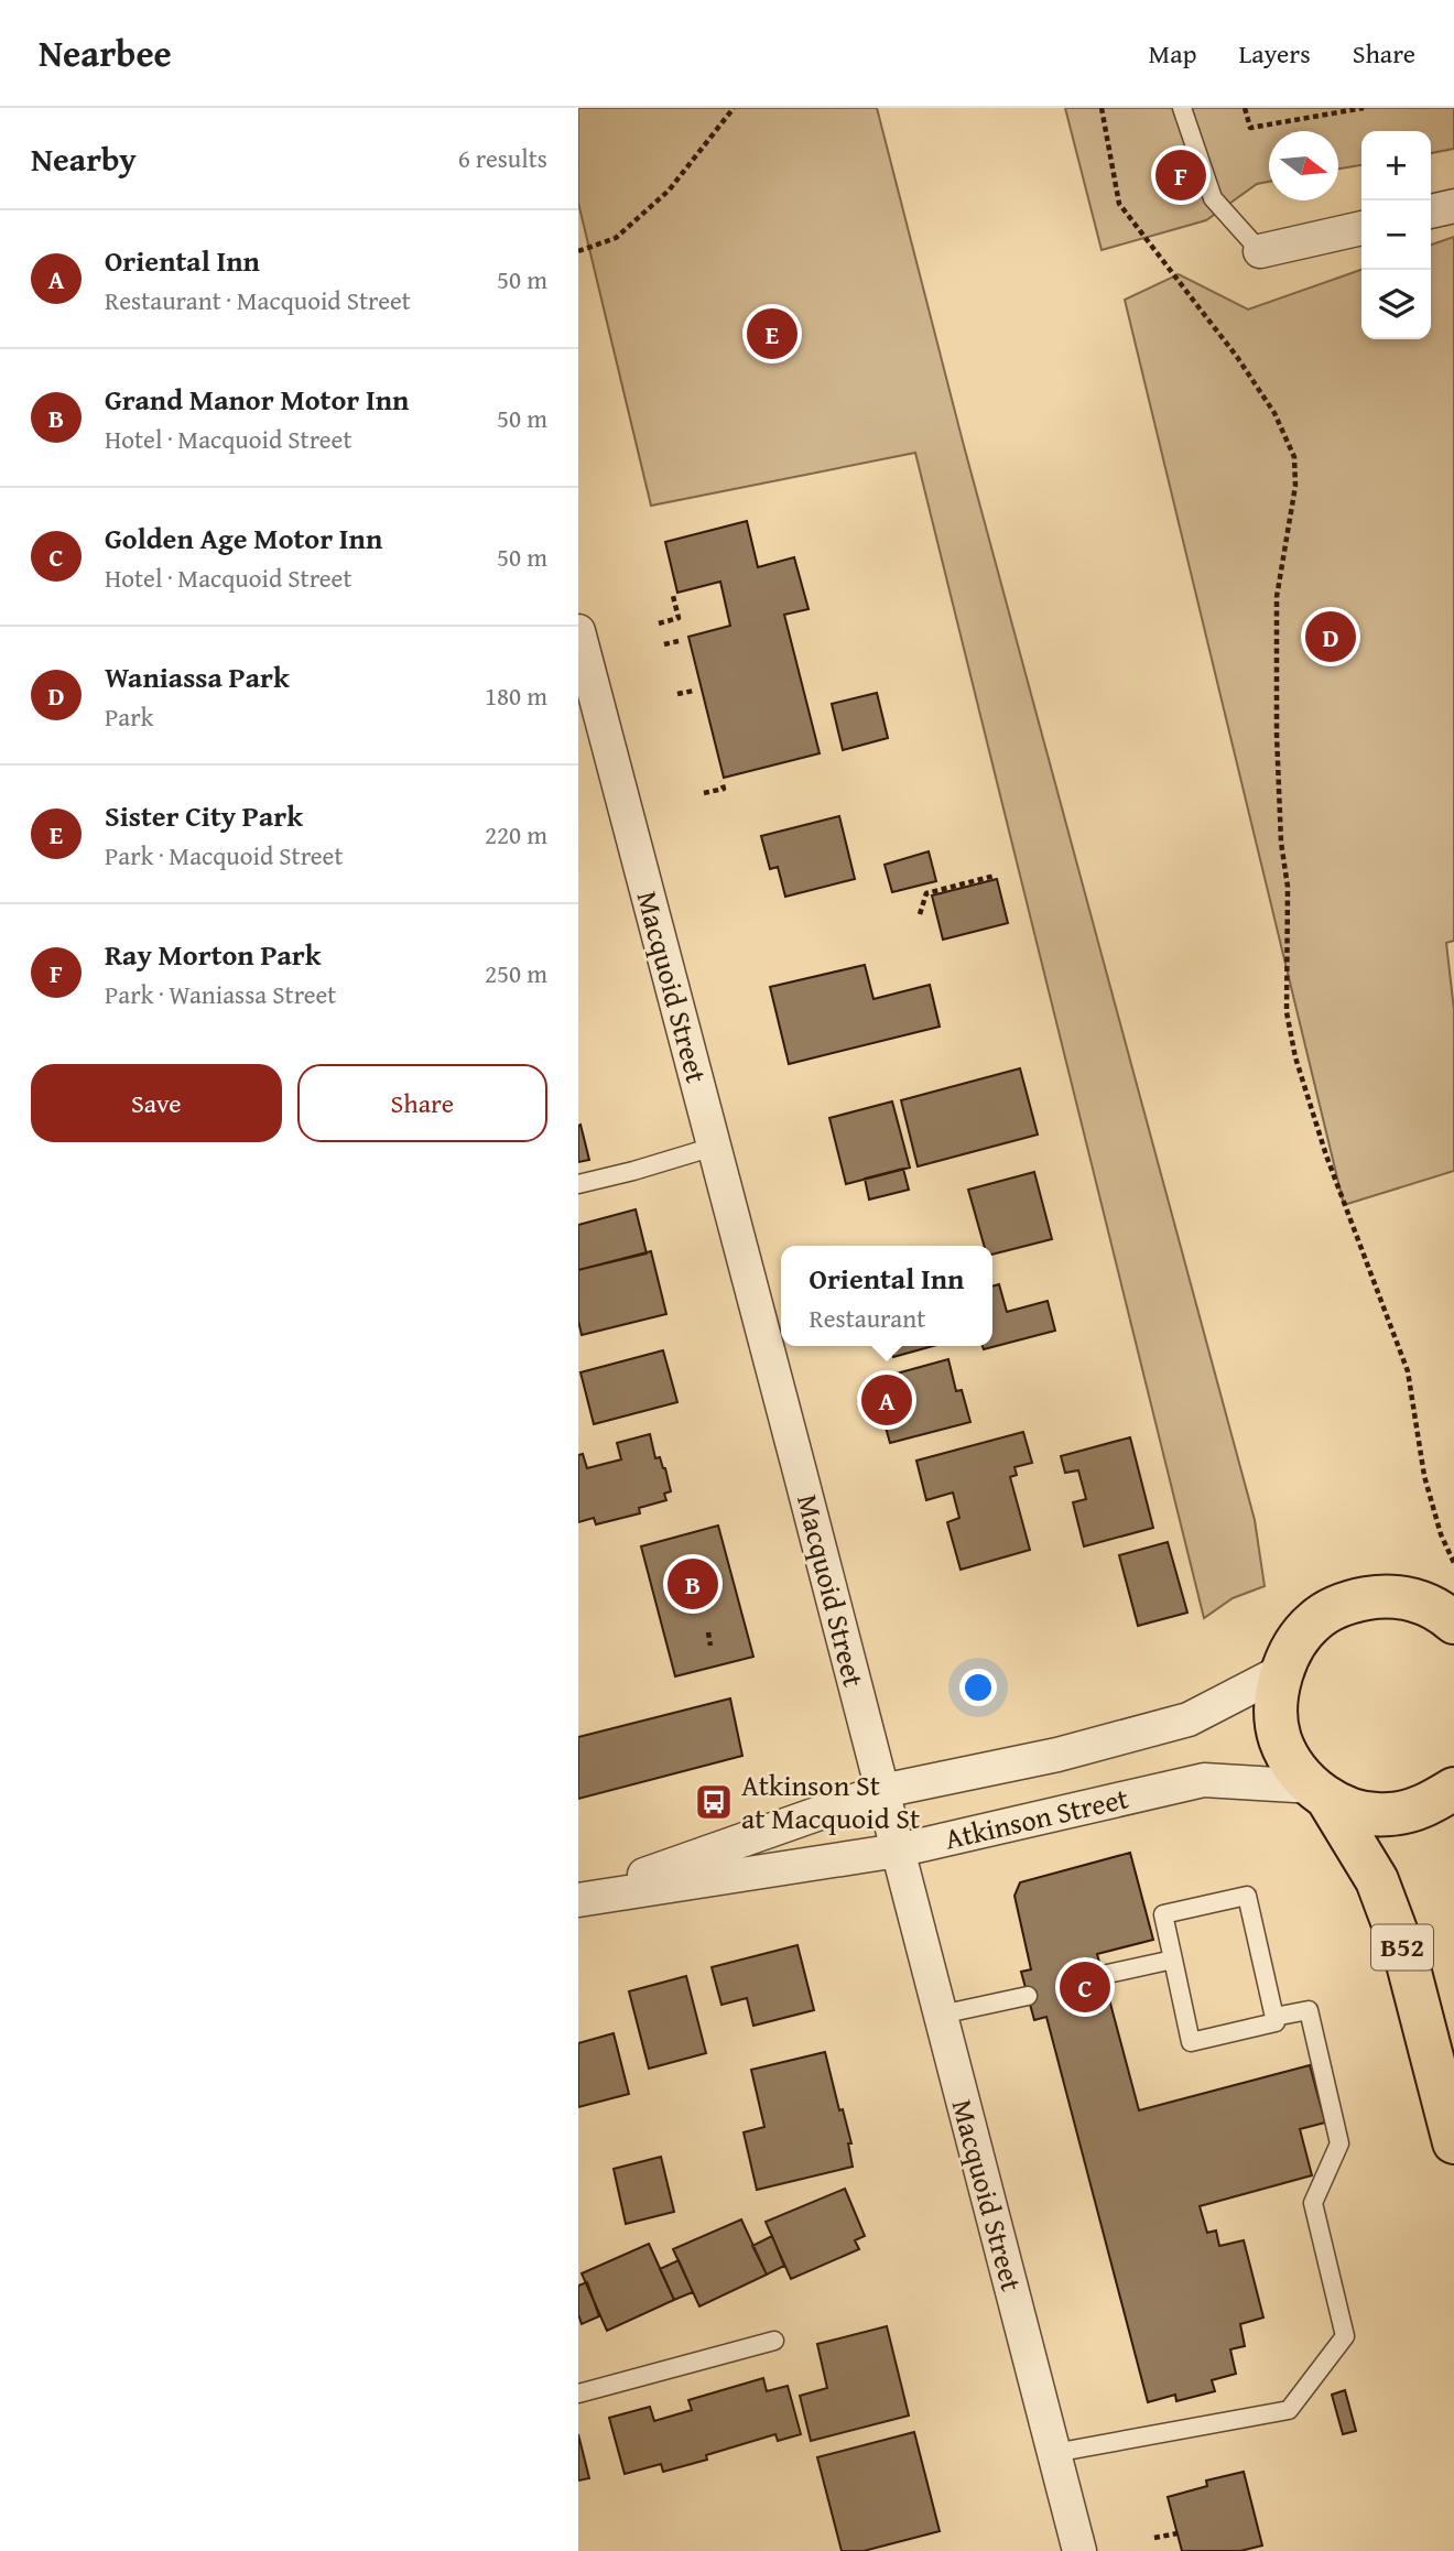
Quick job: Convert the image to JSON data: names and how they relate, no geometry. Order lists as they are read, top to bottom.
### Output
{
  "streets": {
    "highway": ["B52"],
    "street": ["Macquoid Street", "Atkinson Street"]
  },
  "crossings": [
    ["Macquoid Street", "Atkinson Street"],
    ["Atkinson Street", "B52"]
  ],
  "places": {
    "bus stop": ["Atkinson St at Macquoid St"]
  },
  "north": "right",
  "page": {
    "header": "Nearbee",
    "nav": ["Map", "Layers", "Share"],
    "heading": ["Nearby", "6 results"],
    "map_buttons": ["+", "−"],
    "pins": [
      "F",
      "E",
      "D",
      "A",
      "B",
      "C"
    ],
    "list": [
      {
        "mark": "A",
        "name": "Oriental Inn",
        "note": "Restaurant · Macquoid Street",
        "value": "50 m"
      },
      {
        "mark": "B",
        "name": "Grand Manor Motor Inn",
        "note": "Hotel · Macquoid Street",
        "value": "50 m"
      },
      {
        "mark": "C",
        "name": "Golden Age Motor Inn",
        "note": "Hotel · Macquoid Street",
        "value": "50 m"
      },
      {
        "mark": "D",
        "name": "Waniassa Park",
        "note": "Park",
        "value": "180 m"
      },
      {
        "mark": "E",
        "name": "Sister City Park",
        "note": "Park · Macquoid Street",
        "value": "220 m"
      },
      {
        "mark": "F",
        "name": "Ray Morton Park",
        "note": "Park · Waniassa Street",
        "value": "250 m"
      }
    ],
    "buttons": ["Save", "Share"],
    "popup": ["Oriental Inn", "Restaurant"]
  }
}
